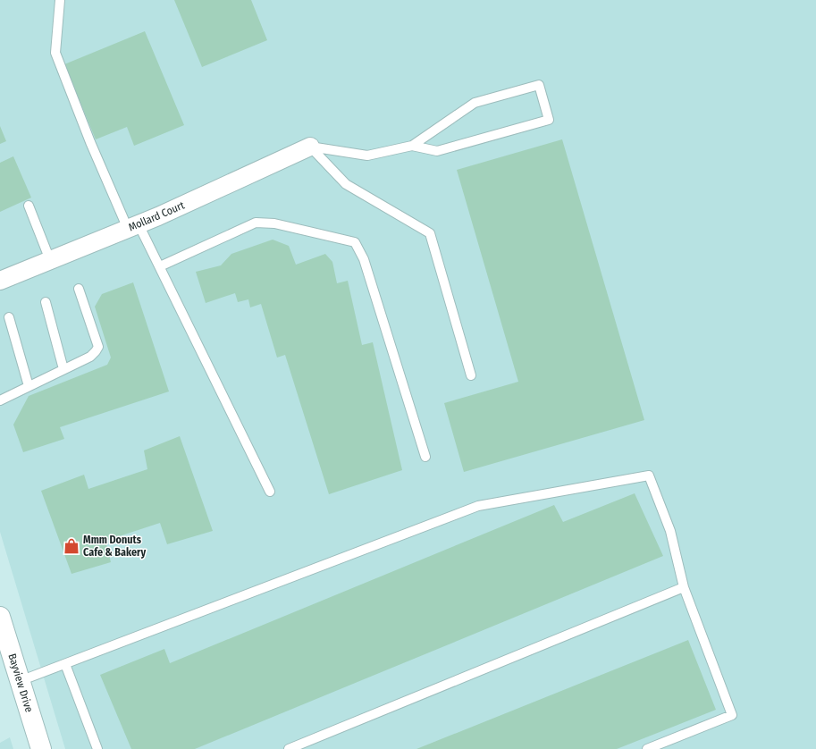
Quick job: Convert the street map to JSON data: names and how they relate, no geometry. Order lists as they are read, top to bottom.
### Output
{
  "streets": {
    "street": ["Mollard Court", "Bayview Drive"]
  },
  "places": {
    "shop": ["Mmm Donuts Cafe & Bakery"]
  }
}
